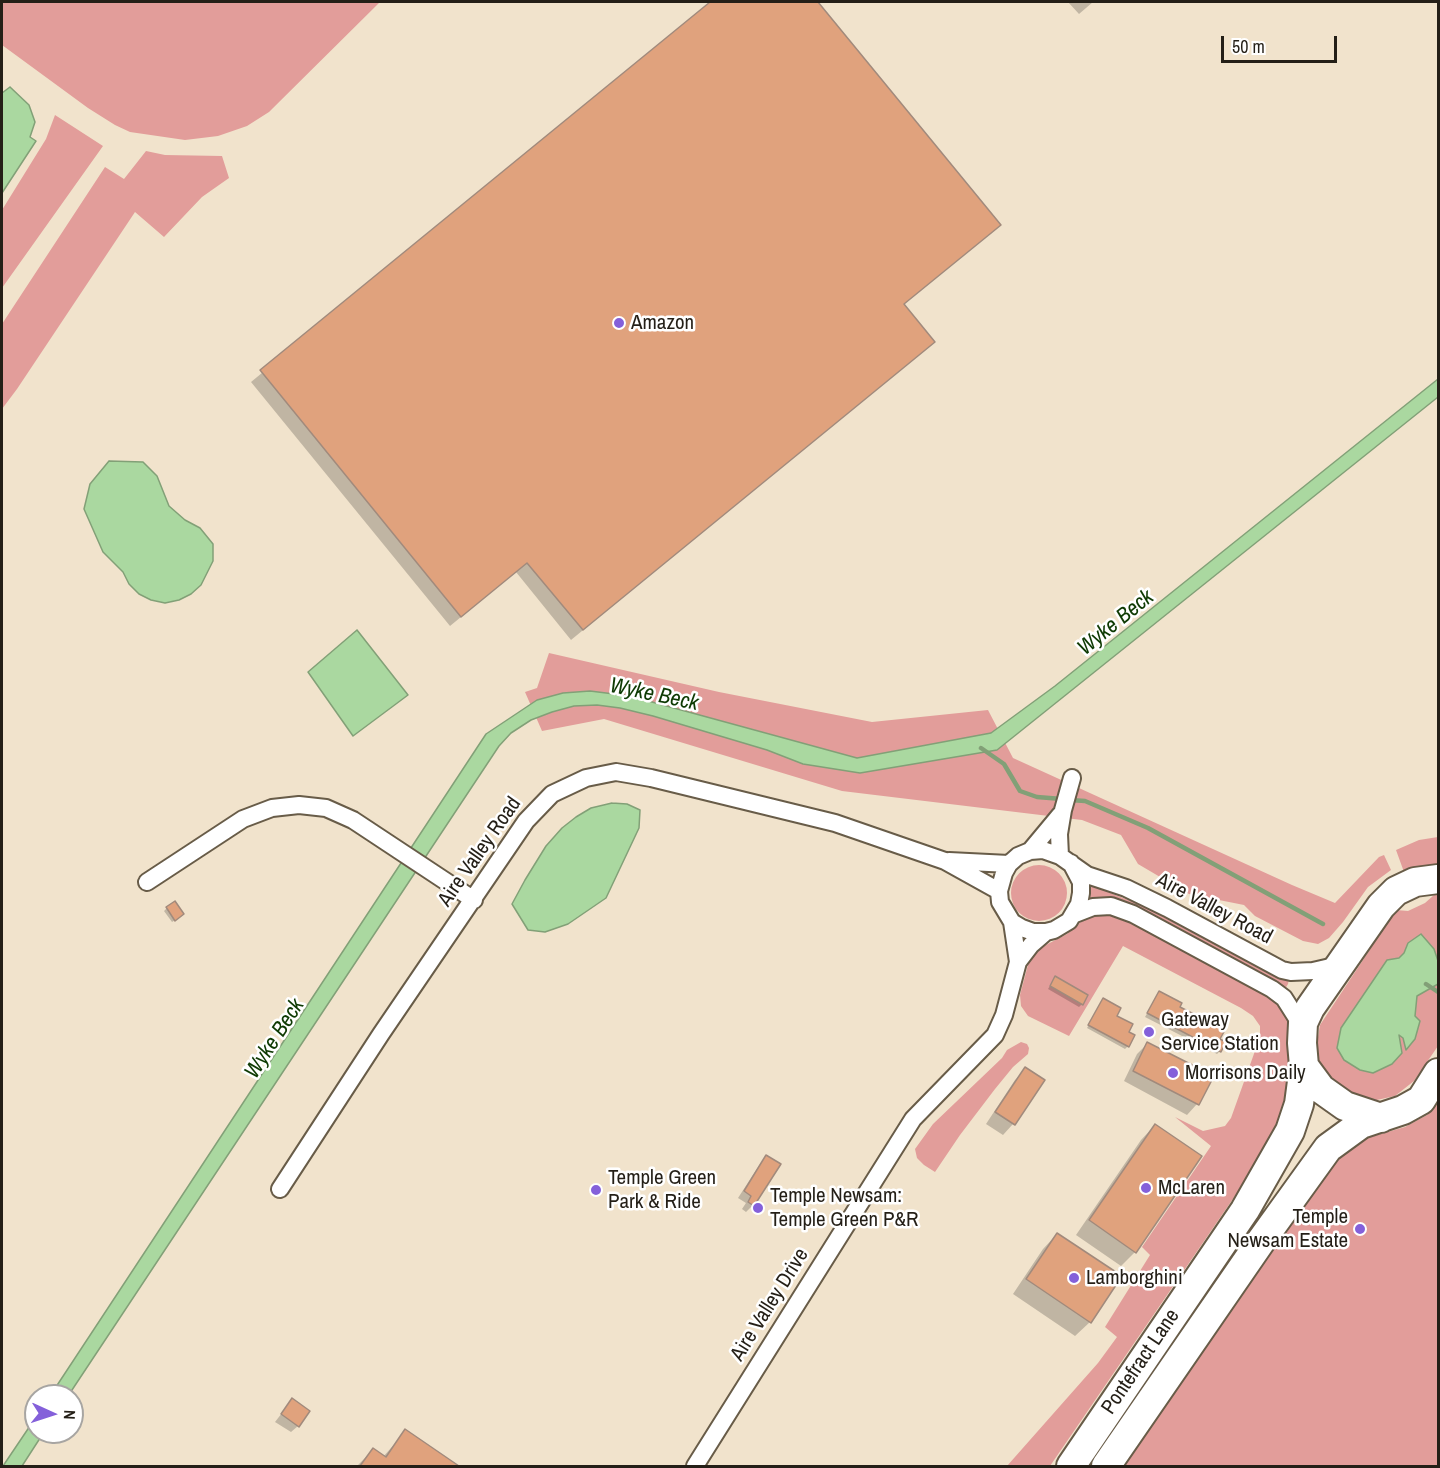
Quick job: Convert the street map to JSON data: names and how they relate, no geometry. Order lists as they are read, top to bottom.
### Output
{
  "streets": {
    "highway": ["Pontefract Lane"],
    "street": ["Aire Valley Road", "Aire Valley Drive"]
  },
  "crossings": [
    ["Aire Valley Road", "Aire Valley Drive"],
    ["Aire Valley Road", "Pontefract Lane"]
  ],
  "water": ["Wyke Beck"],
  "places": [
    "Amazon",
    "Gateway Service Station",
    "Morrisons Daily",
    "McLaren",
    "Temple Green Park & Ride",
    "Temple Newsam: Temple Green P&R",
    "Temple Newsam Estate",
    "Lamborghini"
  ],
  "scale_bar": "50 m",
  "north": "right"
}
